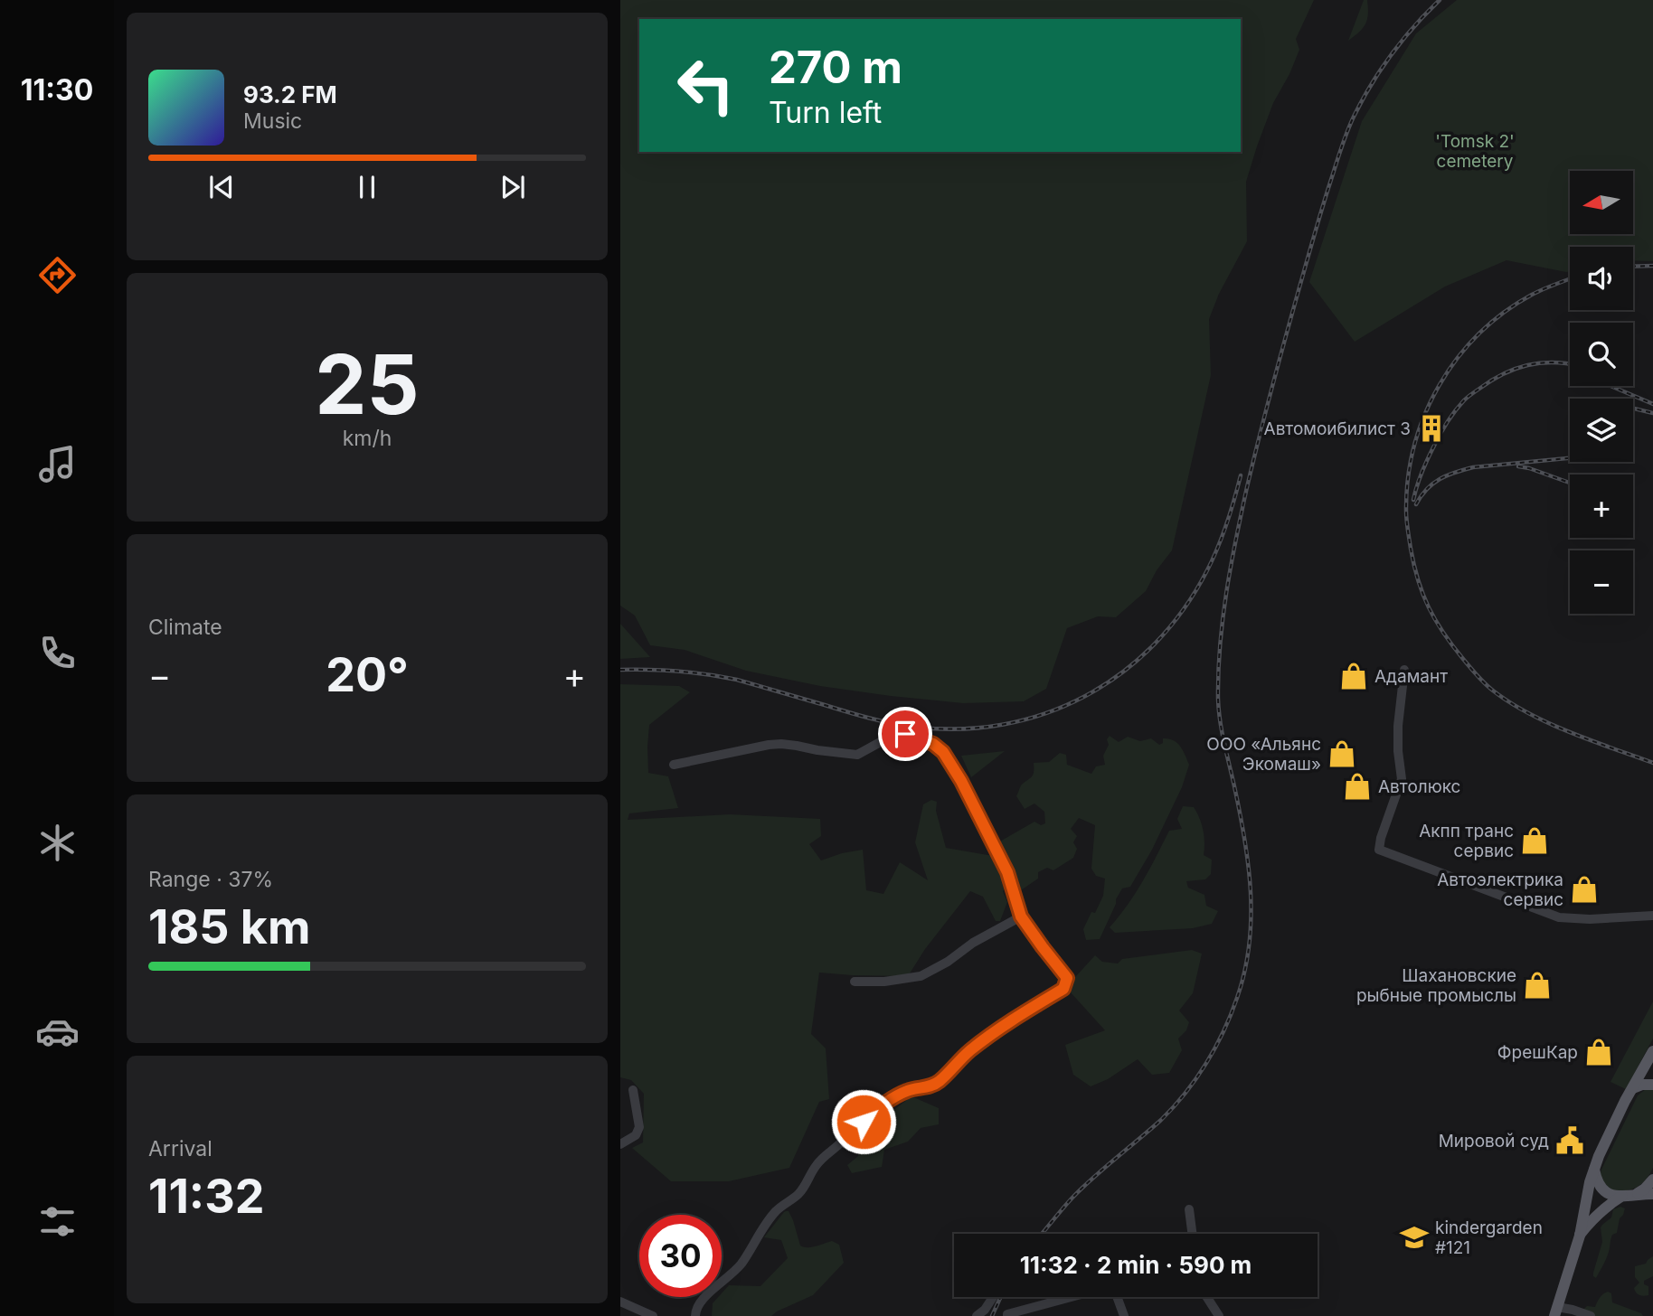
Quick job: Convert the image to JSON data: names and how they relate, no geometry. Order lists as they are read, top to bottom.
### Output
{
  "parks": ["'Tomsk 2' cemetery"],
  "places": {
    "building": ["Автомоибилист 3"],
    "shop": [
      "Адамант",
      "ООО «Альянс Экомаш»",
      "Автолюкс",
      "Акпп транс сервис",
      "Автоэлектрика сервис",
      "Шахановские рыбные промыслы",
      "ФрешКар"
    ],
    "public building": ["Мировой суд"],
    "school or university": ["kindergarden #121"]
  },
  "north": "left",
  "page": {
    "tabs": "11:30",
    "turn": ["270 m", "Turn left"],
    "song": ["93.2 FM", "Music"],
    "map_buttons": ["+", "−"],
    "tile": [
      ["25", "km/h"],
      "Climate",
      ["Range · 37%", "185 km"],
      ["Arrival", "11:32"]
    ],
    "heat": ["−", "20°", "+"],
    "limit": "30",
    "trip": "11:32 · 2 min · 590 m"
  }
}
